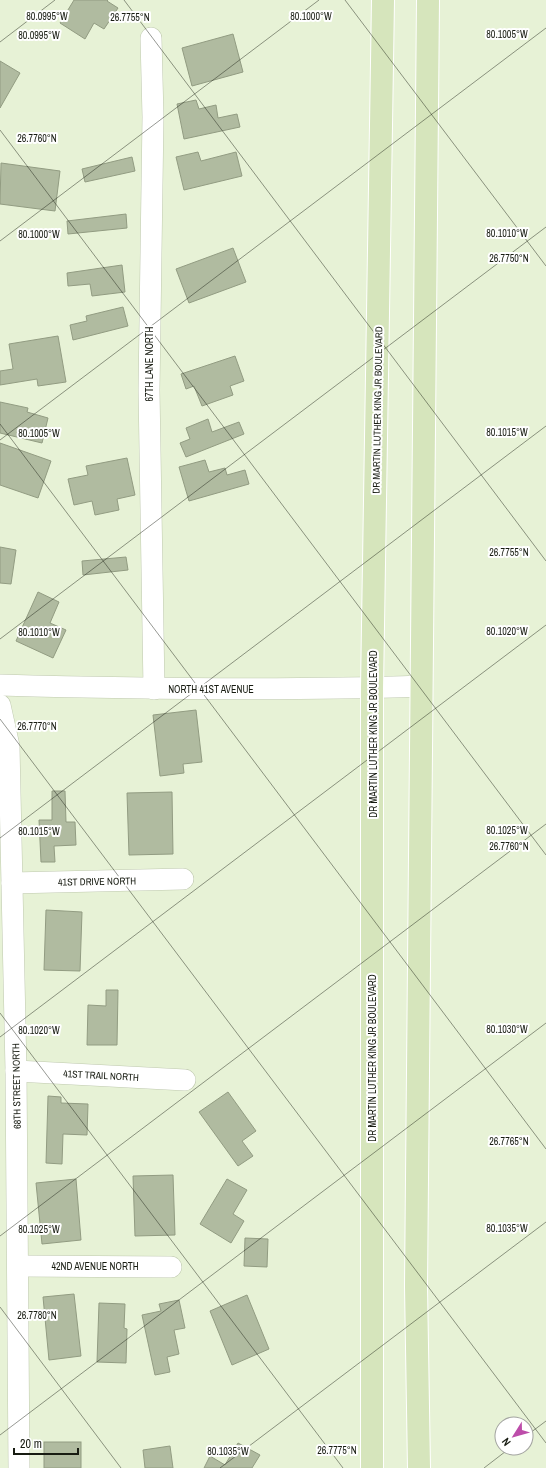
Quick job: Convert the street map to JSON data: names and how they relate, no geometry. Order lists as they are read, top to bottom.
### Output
{
  "streets": {
    "main road": ["DR MARTIN LUTHER KING JR BOULEVARD"],
    "street": [
      "67TH LANE NORTH",
      "NORTH 41ST AVENUE",
      "41ST DRIVE NORTH",
      "41ST TRAIL NORTH",
      "68TH STREET NORTH",
      "42ND AVENUE NORTH"
    ]
  },
  "crossings": [
    ["67TH LANE NORTH", "NORTH 41ST AVENUE"],
    ["DR MARTIN LUTHER KING JR BOULEVARD", "NORTH 41ST AVENUE"],
    ["41ST DRIVE NORTH", "68TH STREET NORTH"],
    ["41ST TRAIL NORTH", "68TH STREET NORTH"],
    ["68TH STREET NORTH", "42ND AVENUE NORTH"]
  ],
  "scale_bar": "20 m",
  "north": "bottom left",
  "coordinates": [
    "80.0995°W",
    "80.1000°W",
    "26.7755°N",
    "80.1005°W",
    "26.7760°N",
    "80.1010°W",
    "26.7750°N",
    "80.1015°W",
    "80.1020°W",
    "26.7770°N",
    "80.1025°W",
    "80.1030°W",
    "26.7765°N",
    "80.1035°W",
    "26.7780°N",
    "26.7775°N"
  ]
}
